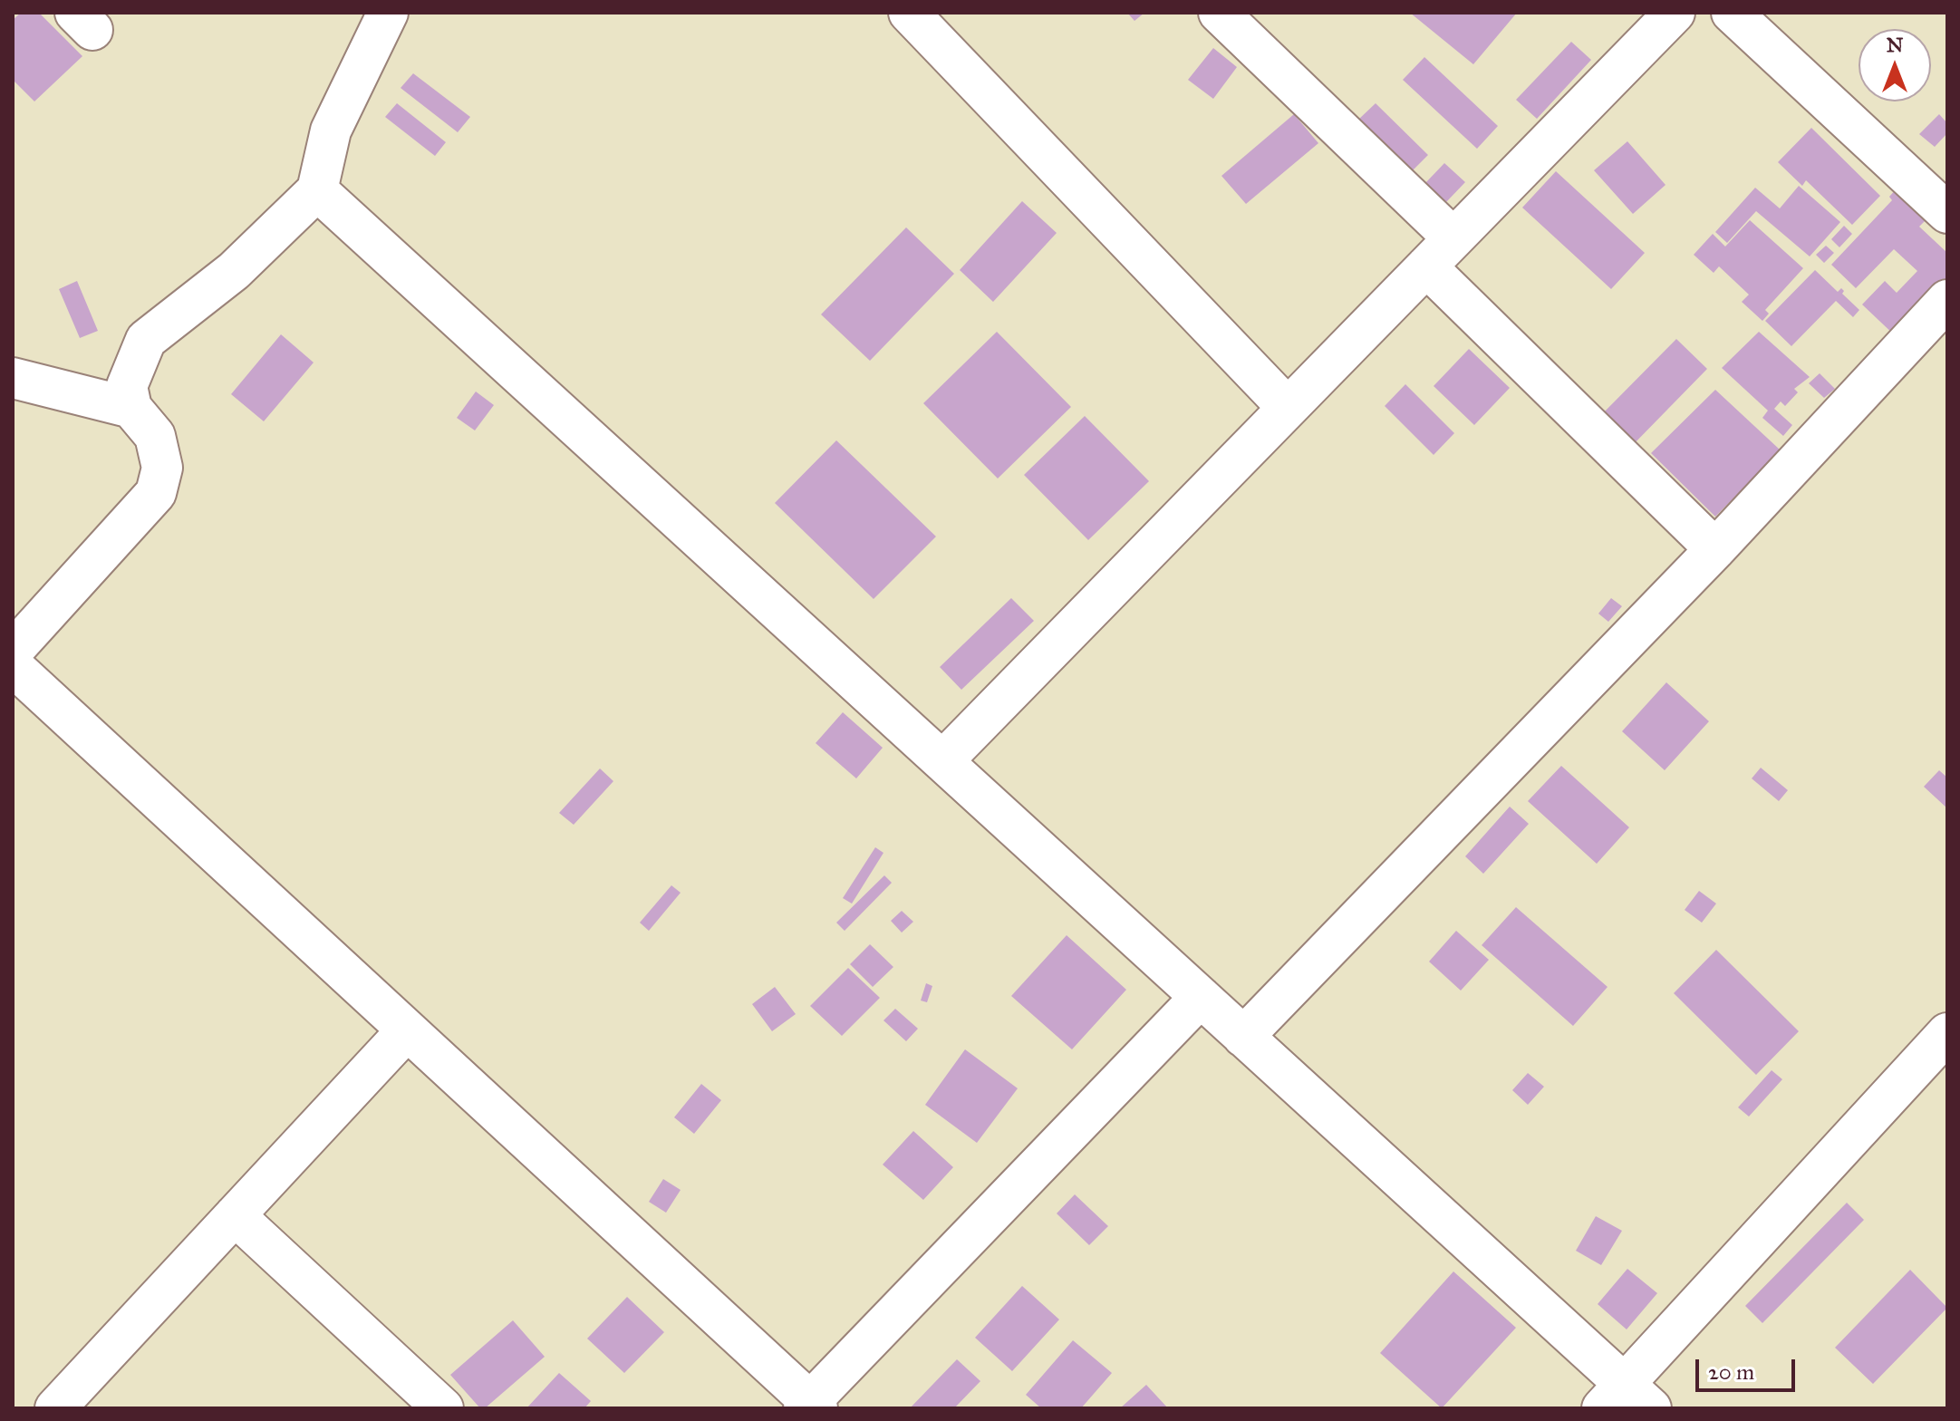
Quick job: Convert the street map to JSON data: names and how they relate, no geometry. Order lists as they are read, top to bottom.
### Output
{
  "scale_bar": "20 m",
  "north": "top"
}
